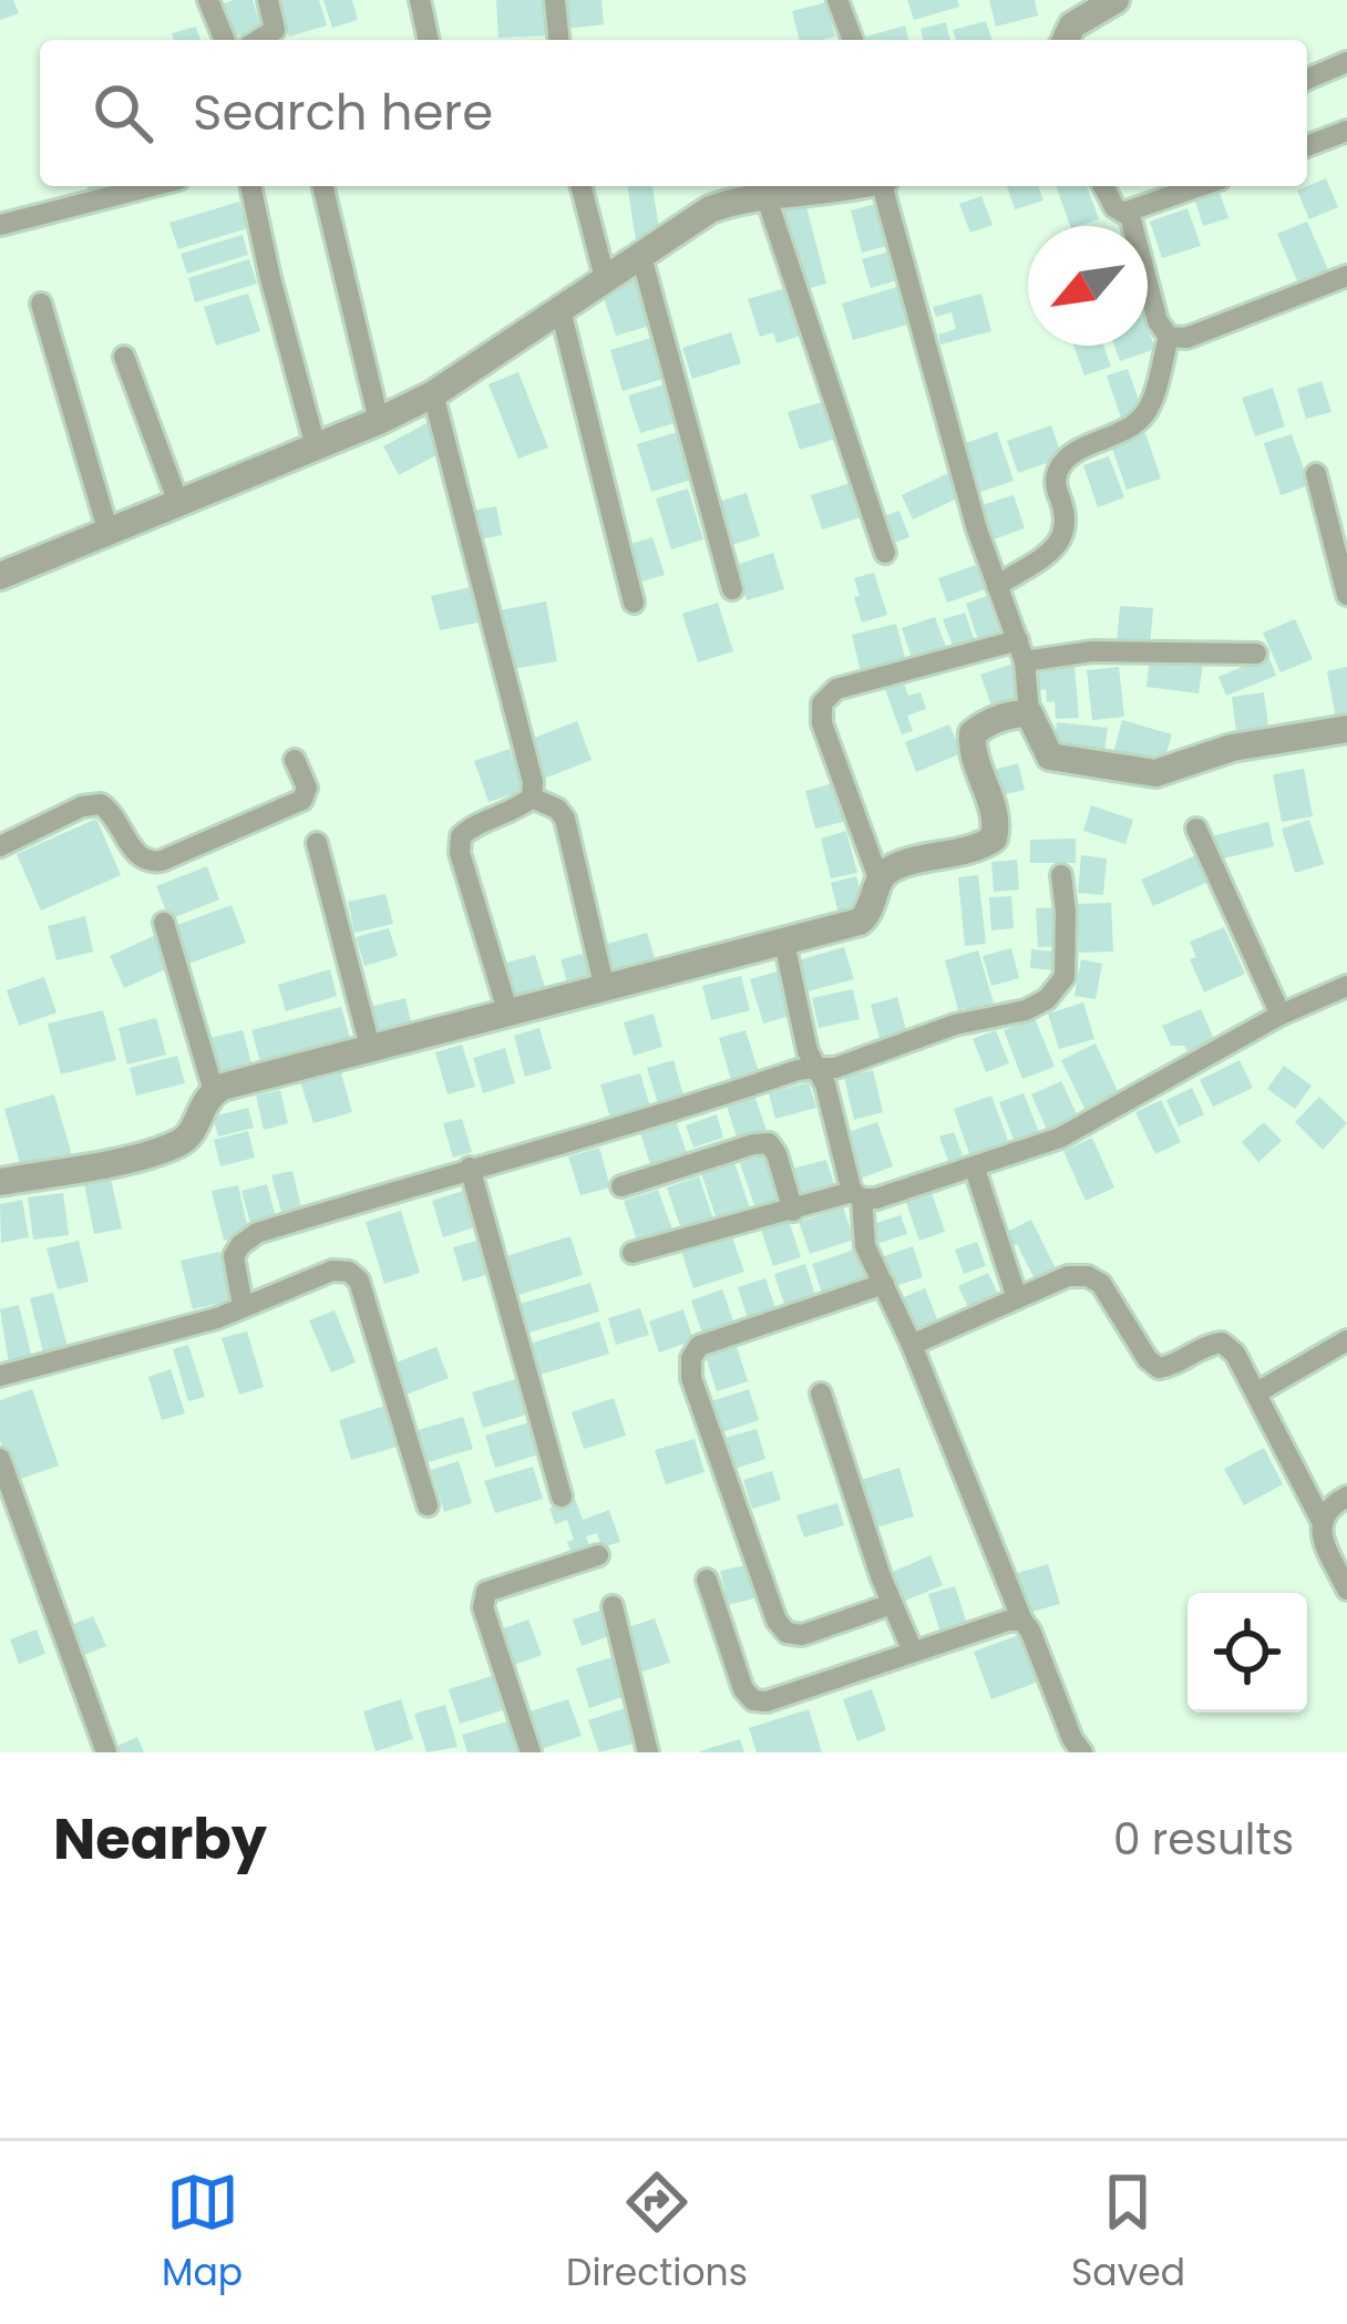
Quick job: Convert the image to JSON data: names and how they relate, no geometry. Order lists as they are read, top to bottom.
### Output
{
  "north": "bottom left",
  "page": {
    "search": "Search here",
    "heading": ["Nearby", "0 results"],
    "nav": ["Map", "Directions", "Saved"]
  }
}
